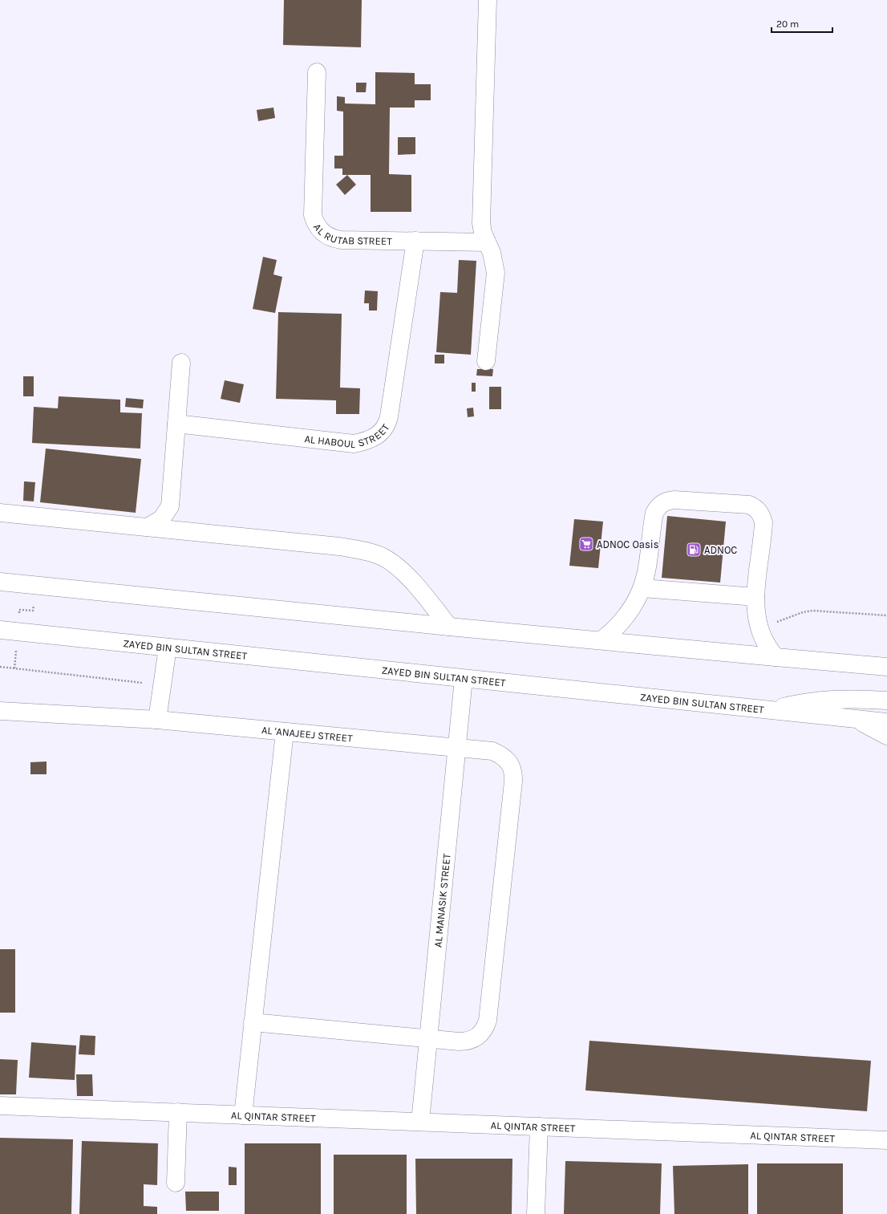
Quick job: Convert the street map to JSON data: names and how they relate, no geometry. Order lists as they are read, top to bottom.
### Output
{
  "streets": {
    "street": [
      "AL RUTAB STREET",
      "AL HABOUL STREET",
      "ZAYED BIN SULTAN STREET",
      "AL 'ANAJEEJ STREET",
      "AL MANASIK STREET",
      "AL QINTAR STREET"
    ]
  },
  "crossings": [
    ["AL RUTAB STREET", "AL HABOUL STREET"],
    ["ZAYED BIN SULTAN STREET", "AL MANASIK STREET"],
    ["AL 'ANAJEEJ STREET", "AL MANASIK STREET"],
    ["AL MANASIK STREET", "AL QINTAR STREET"]
  ],
  "places": {
    "supermarket": ["ADNOC Oasis"],
    "fuel station": ["ADNOC"]
  },
  "scale_bar": "20 m"
}
